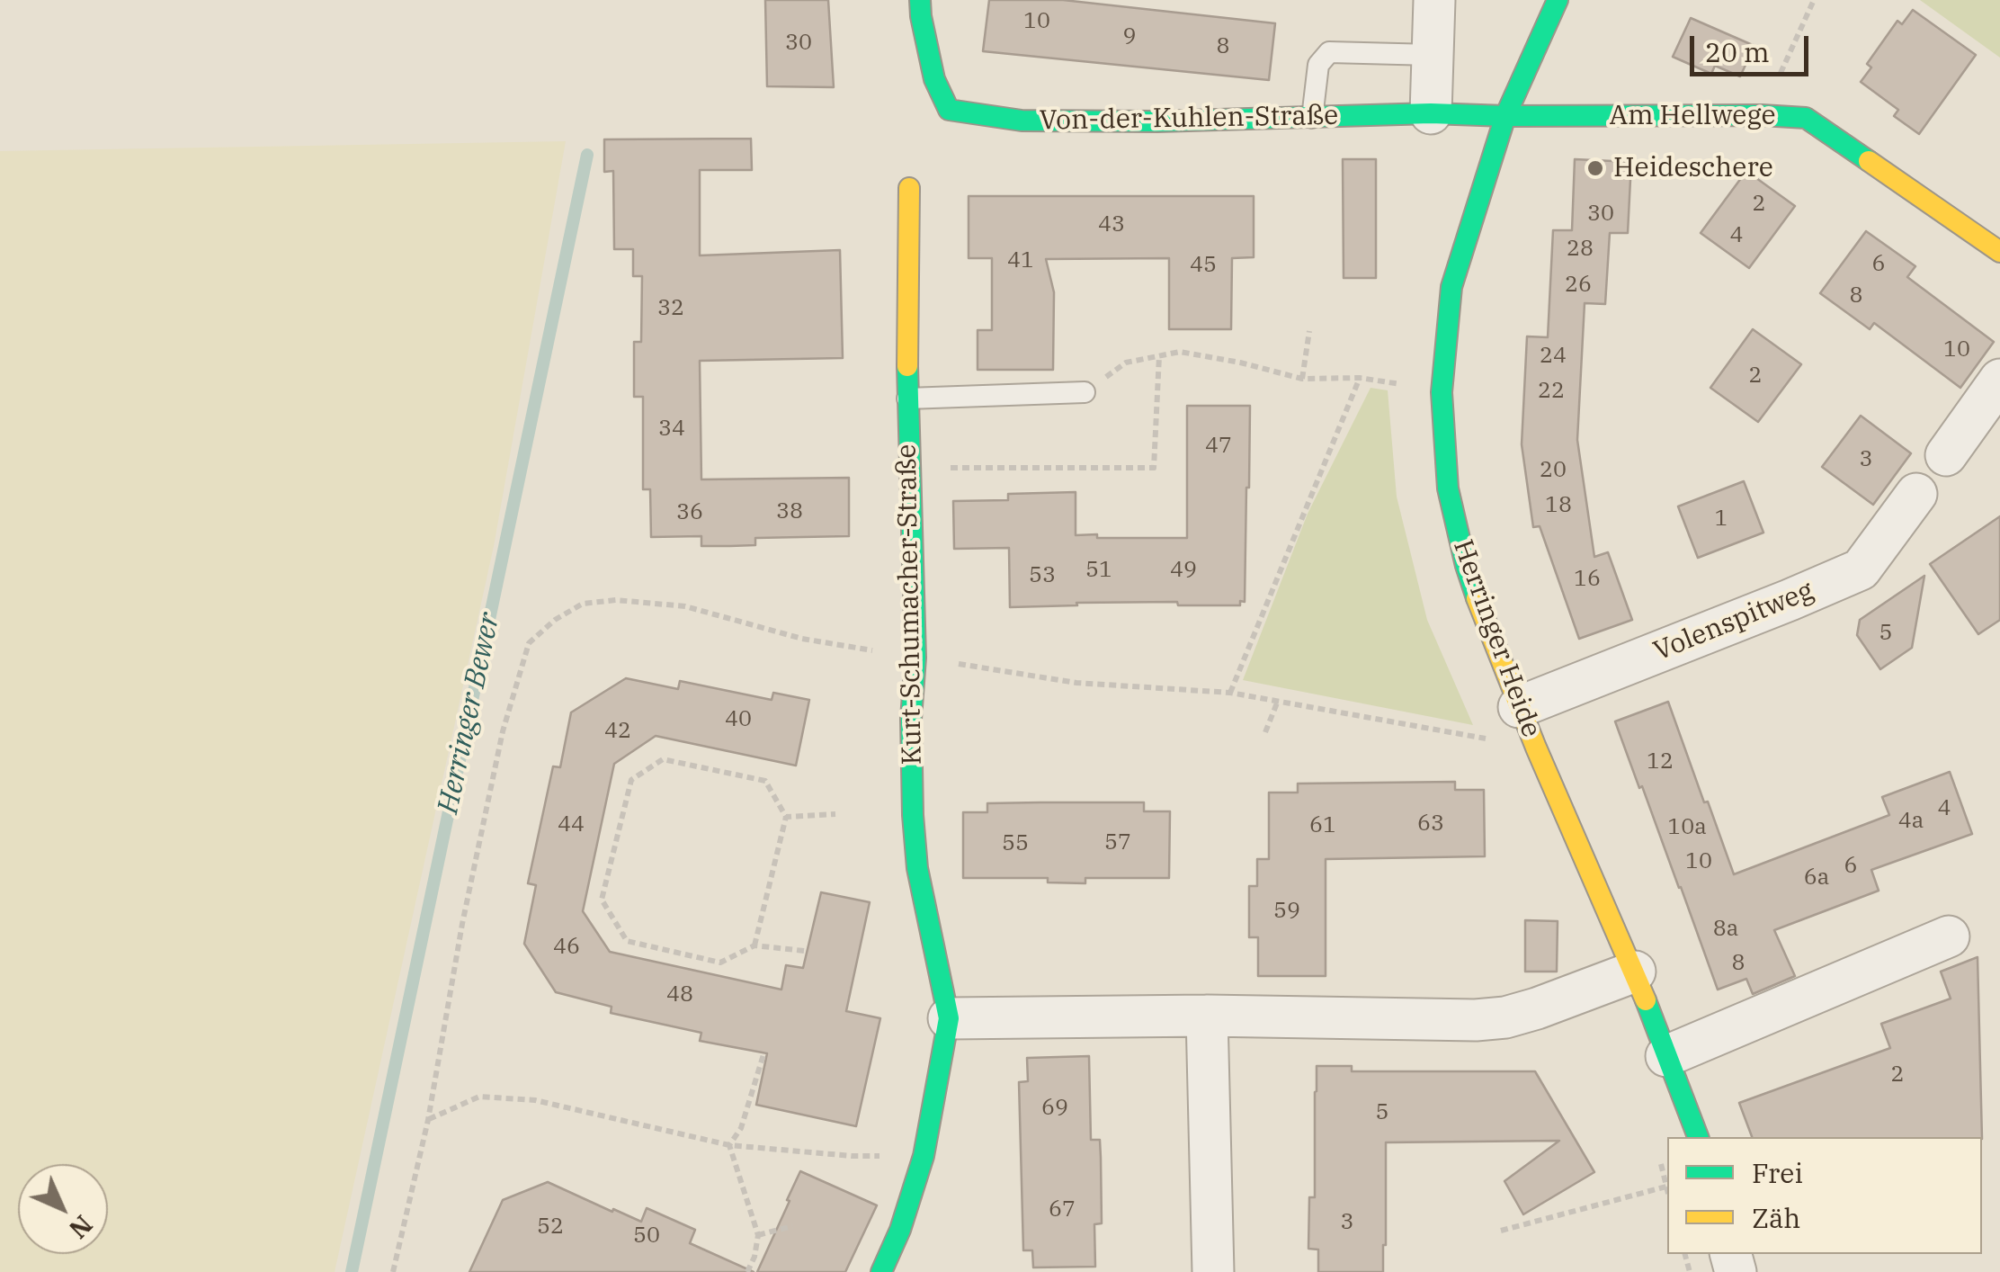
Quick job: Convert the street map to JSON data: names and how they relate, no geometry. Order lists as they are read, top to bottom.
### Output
{
  "streets": {
    "street": [
      "Am Hellwege",
      "Von-der-Kuhlen-Straße",
      "Kurt-Schumacher-Straße",
      "Volenspitweg",
      "Herringer Heide"
    ]
  },
  "crossings": [
    ["Am Hellwege", "Von-der-Kuhlen-Straße"],
    ["Am Hellwege", "Herringer Heide"],
    ["Von-der-Kuhlen-Straße", "Herringer Heide"],
    ["Volenspitweg", "Herringer Heide"]
  ],
  "water": ["Herringer Bewer"],
  "places": ["Heideschere"],
  "house_numbers": [
    "10",
    "9",
    "30",
    "8",
    "2",
    "30",
    "43",
    "4",
    "28",
    "41",
    "6",
    "45",
    "26",
    "8",
    "32",
    "10",
    "24",
    "2",
    "22",
    "34",
    "47",
    "3",
    "20",
    "18",
    "38",
    "36",
    "1",
    "51",
    "49",
    "53",
    "16",
    "5",
    "40",
    "42",
    "12",
    "4",
    "4a",
    "63",
    "44",
    "61",
    "10a",
    "57",
    "55",
    "10",
    "6",
    "6a",
    "59",
    "8a",
    "46",
    "8",
    "48",
    "2",
    "69",
    "5",
    "67",
    "3",
    "52",
    "50"
  ],
  "legend": ["Frei", "Zäh"],
  "scale_bar": "20 m",
  "north": "bottom right"
}
